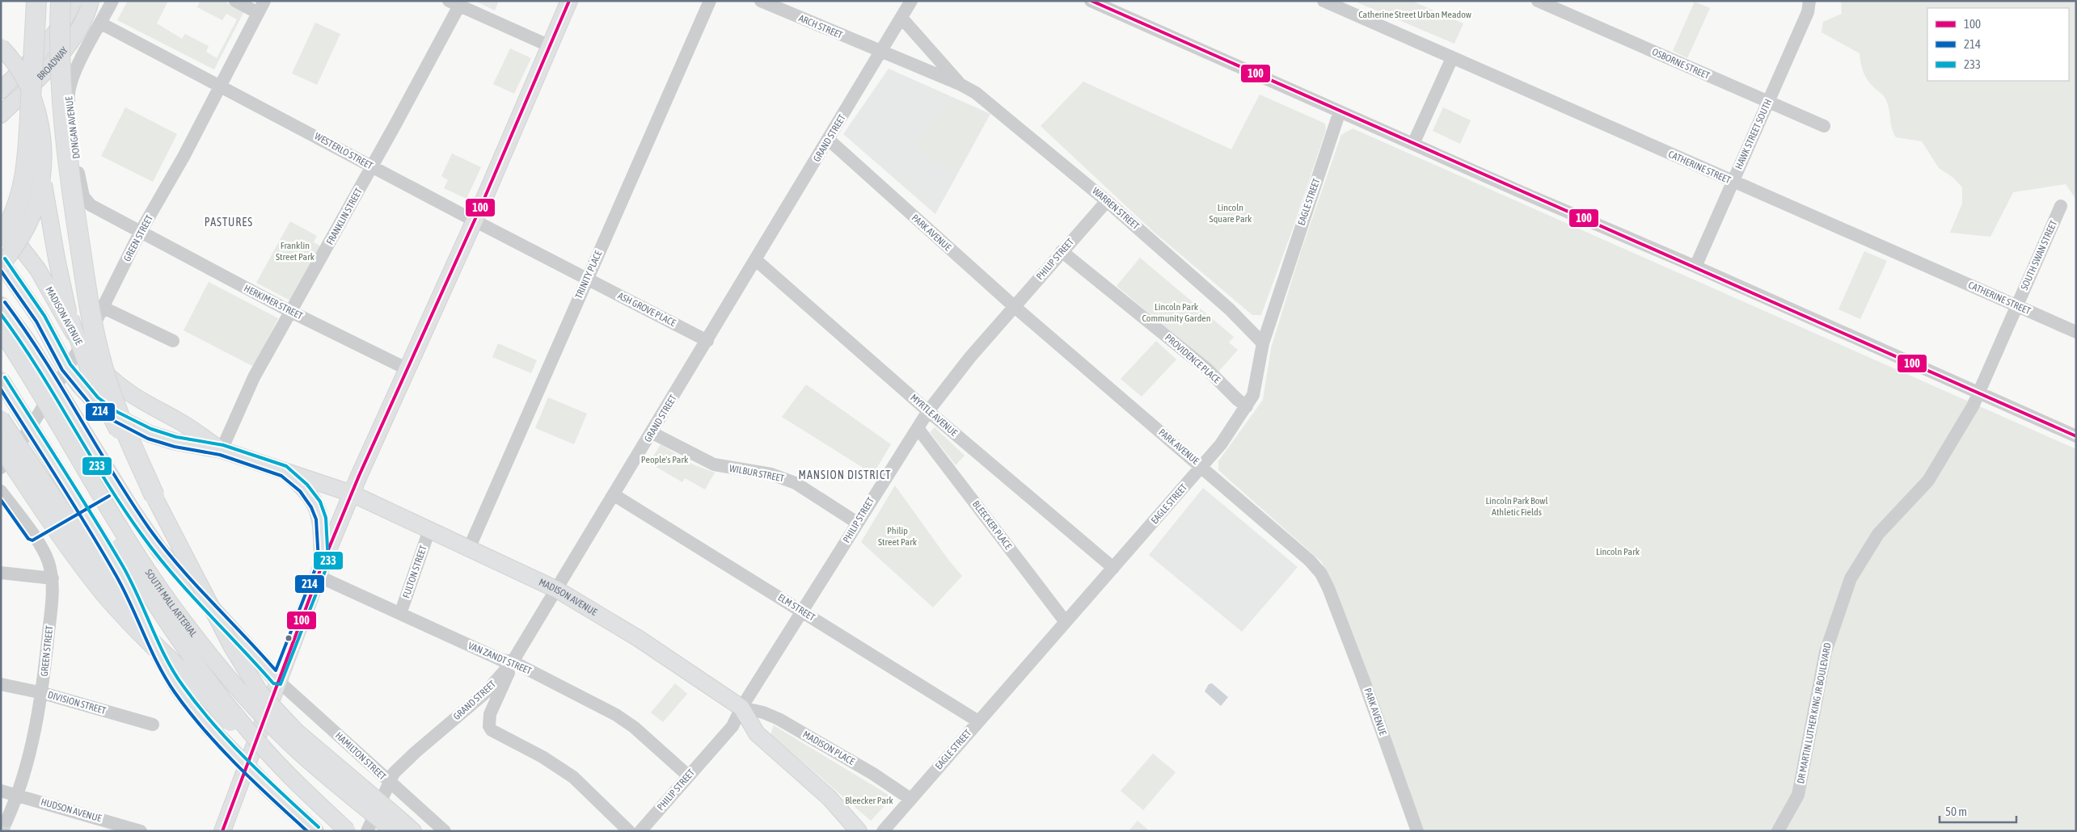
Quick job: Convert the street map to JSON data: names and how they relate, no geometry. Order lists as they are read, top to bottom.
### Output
{
  "streets": {
    "main road": ["BROADWAY", "MADISON AVENUE", "SOUTH MALL ARTERIAL"],
    "street": [
      "ARCH STREET",
      "OSBORNE STREET",
      "DONGAN AVENUE",
      "HAWK STREET SOUTH",
      "GRAND STREET",
      "WESTERLO STREET",
      "CATHERINE STREET",
      "EAGLE STREET",
      "WARREN STREET",
      "FRANKLIN STREET",
      "PARK AVENUE",
      "GREEN STREET",
      "SOUTH SWAN STREET",
      "PHILIP STREET",
      "TRINITY PLACE",
      "HERKIMER STREET",
      "ASH GROVE PLACE",
      "PROVIDENCE PLACE",
      "MYRTLE AVENUE",
      "WILBUR STREET",
      "BLEECKER PLACE",
      "FULTON STREET",
      "ELM STREET",
      "VAN ZANDT STREET",
      "DIVISION STREET",
      "DR MARTIN LUTHER KING JR BOULEVARD",
      "MADISON PLACE",
      "HAMILTON STREET",
      "HUDSON AVENUE"
    ]
  },
  "crossings": [
    ["ARCH STREET", "GRAND STREET"],
    ["ARCH STREET", "WARREN STREET"],
    ["OSBORNE STREET", "HAWK STREET SOUTH"],
    ["DONGAN AVENUE", "WESTERLO STREET"],
    ["DONGAN AVENUE", "GREEN STREET"],
    ["DONGAN AVENUE", "HERKIMER STREET"],
    ["HAWK STREET SOUTH", "CATHERINE STREET"],
    ["GRAND STREET", "WARREN STREET"],
    ["GRAND STREET", "PARK AVENUE"],
    ["GRAND STREET", "ASH GROVE PLACE"],
    ["GRAND STREET", "MADISON AVENUE"],
    ["GRAND STREET", "MYRTLE AVENUE"],
    ["GRAND STREET", "WILBUR STREET"],
    ["GRAND STREET", "ELM STREET"],
    ["GRAND STREET", "VAN ZANDT STREET"],
    ["GRAND STREET", "HAMILTON STREET"],
    ["WESTERLO STREET", "FRANKLIN STREET"],
    ["WESTERLO STREET", "GREEN STREET"],
    ["WESTERLO STREET", "TRINITY PLACE"],
    ["WESTERLO STREET", "ASH GROVE PLACE"],
    ["CATHERINE STREET", "SOUTH SWAN STREET"],
    ["EAGLE STREET", "WARREN STREET"],
    ["EAGLE STREET", "PARK AVENUE"],
    ["EAGLE STREET", "PROVIDENCE PLACE"],
    ["EAGLE STREET", "MYRTLE AVENUE"],
    ["EAGLE STREET", "BLEECKER PLACE"],
    ["EAGLE STREET", "ELM STREET"],
    ["EAGLE STREET", "MADISON PLACE"],
    ["WARREN STREET", "PHILIP STREET"],
    ["FRANKLIN STREET", "HERKIMER STREET"],
    ["FRANKLIN STREET", "MADISON AVENUE"],
    ["PARK AVENUE", "PHILIP STREET"],
    ["GREEN STREET", "HERKIMER STREET"],
    ["GREEN STREET", "MADISON AVENUE"],
    ["GREEN STREET", "DIVISION STREET"],
    ["GREEN STREET", "HUDSON AVENUE"],
    ["SOUTH SWAN STREET", "DR MARTIN LUTHER KING JR BOULEVARD"],
    ["PHILIP STREET", "MADISON AVENUE"],
    ["PHILIP STREET", "PROVIDENCE PLACE"],
    ["PHILIP STREET", "MYRTLE AVENUE"],
    ["PHILIP STREET", "WILBUR STREET"],
    ["PHILIP STREET", "BLEECKER PLACE"],
    ["PHILIP STREET", "ELM STREET"],
    ["PHILIP STREET", "VAN ZANDT STREET"],
    ["PHILIP STREET", "MADISON PLACE"],
    ["TRINITY PLACE", "ASH GROVE PLACE"],
    ["TRINITY PLACE", "MADISON AVENUE"],
    ["MADISON AVENUE", "FULTON STREET"],
    ["MADISON AVENUE", "MADISON PLACE"],
    ["FULTON STREET", "VAN ZANDT STREET"]
  ],
  "districts": ["PASTURES", "MANSION DISTRICT"],
  "parks": [
    "Catherine Street Urban Meadow",
    "Lincoln Square Park",
    "Franklin Street Park",
    "Lincoln Park Community Garden",
    "People's Park",
    "Lincoln Park Bowl Athletic Fields",
    "Philip Street Park",
    "Lincoln Park",
    "Bleecker Park"
  ],
  "lines": ["transit line 100", "transit line 233", "transit line 214"],
  "legend": ["100", "214", "233"],
  "scale_bar": "50 m"
}
